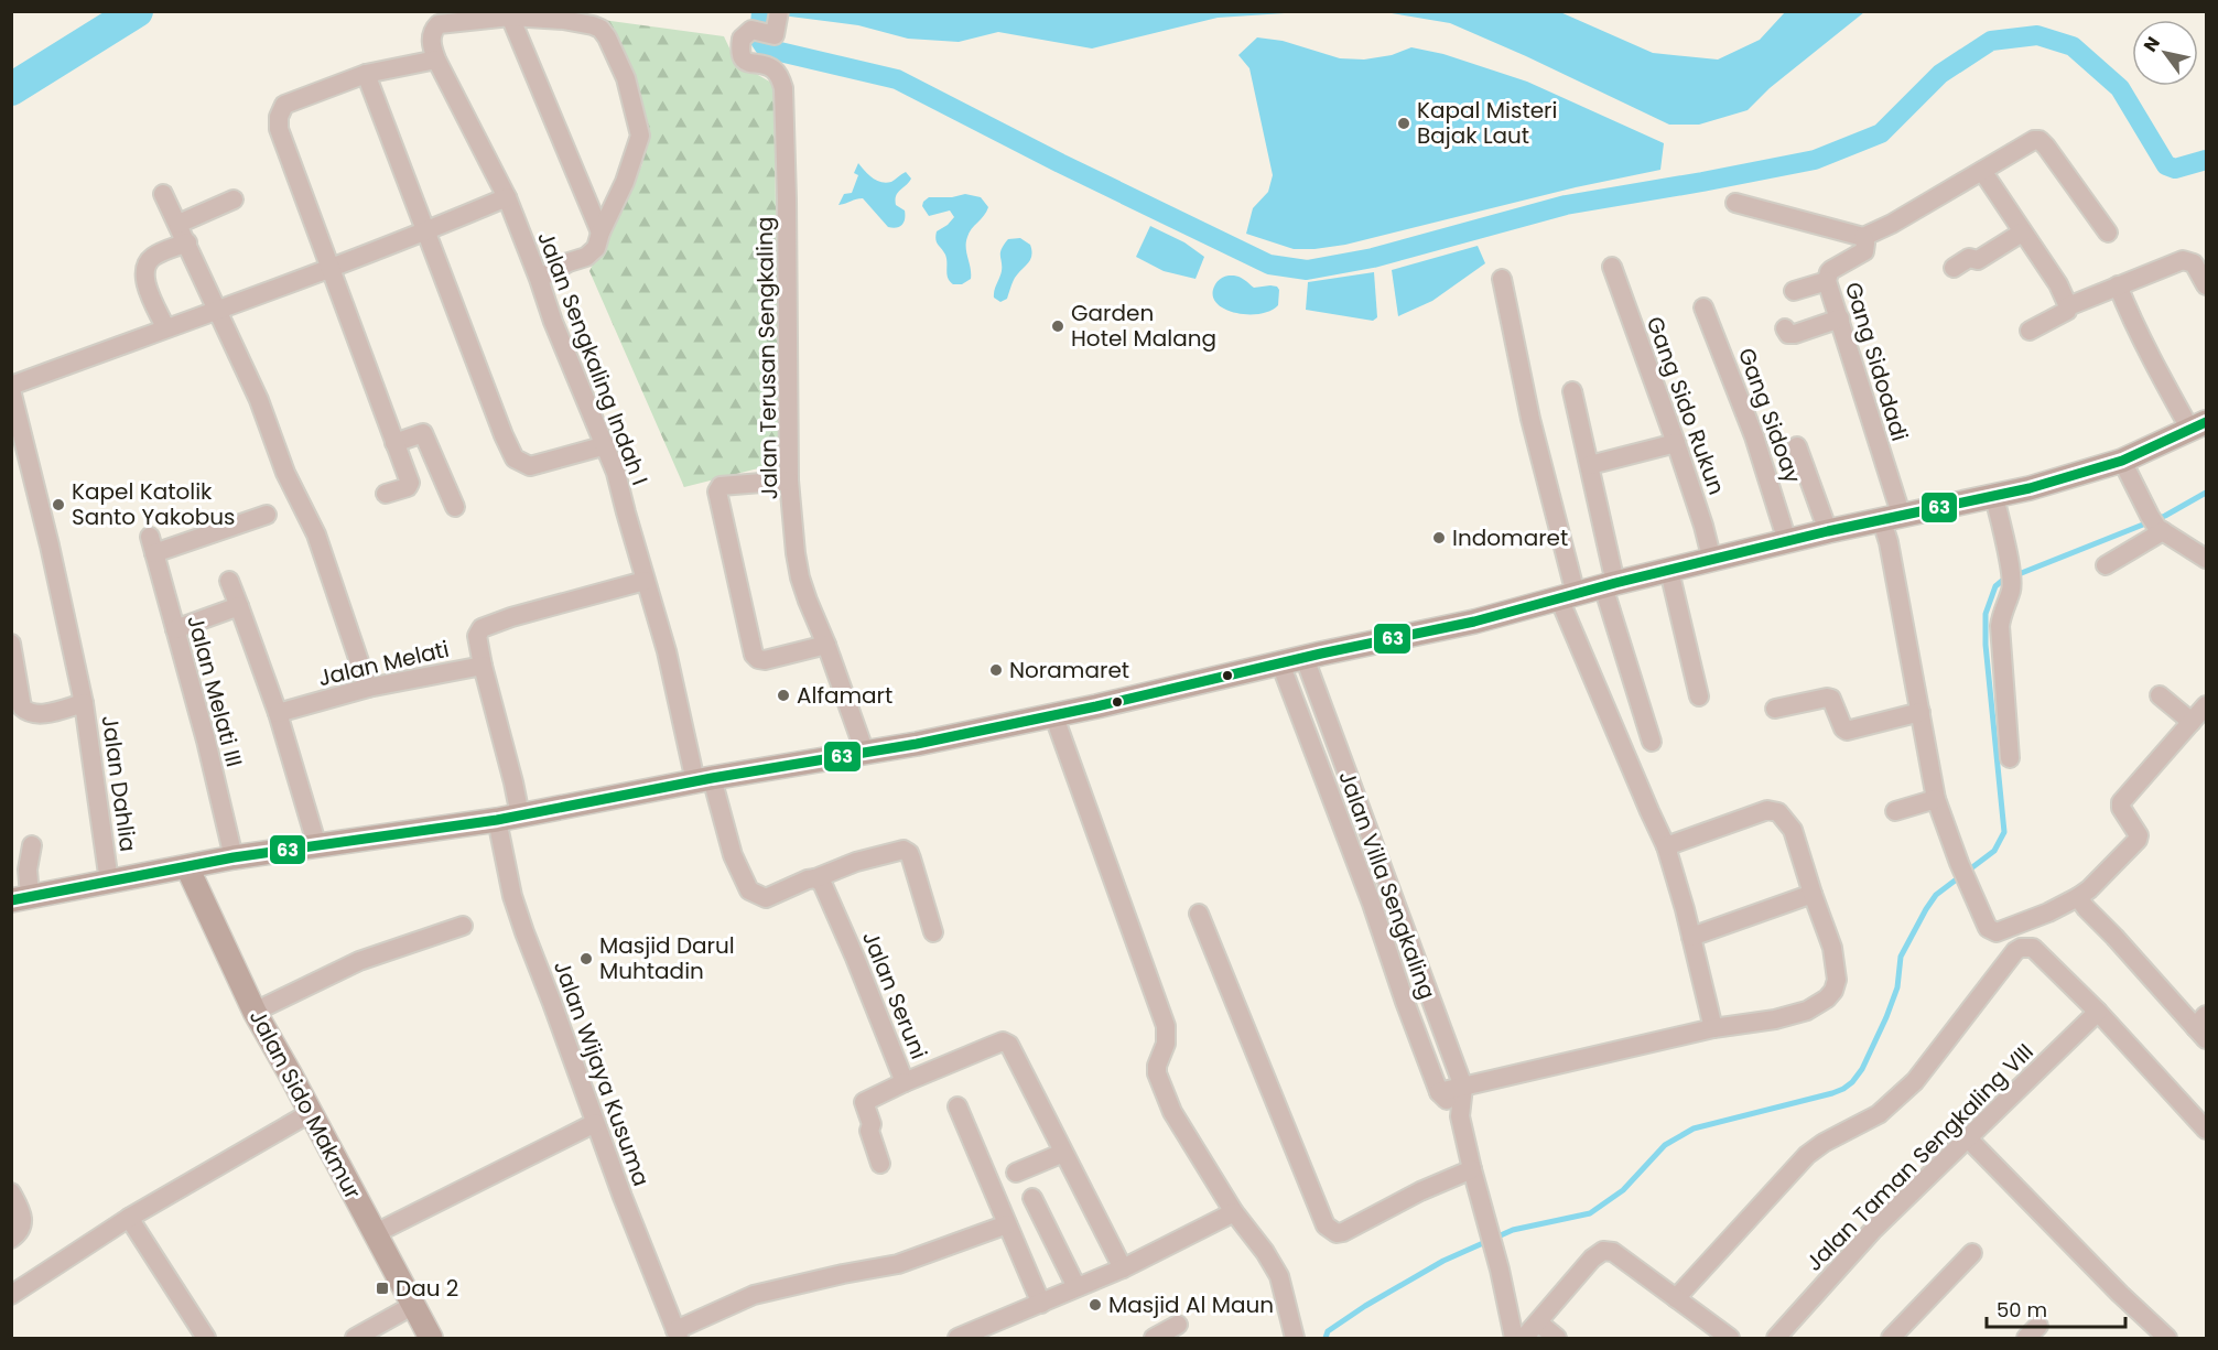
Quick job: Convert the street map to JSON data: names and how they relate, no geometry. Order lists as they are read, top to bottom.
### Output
{
  "streets": {
    "main road": ["Jalan Sido Makmur"],
    "street": [
      "Jalan Sengkaling Indah I",
      "Jalan Terusan Sengkaling",
      "Gang Sidodadi",
      "Gang Sido Rukun",
      "Gang Sidoay",
      "Jalan Melati",
      "Jalan Melati III",
      "Jalan Dahlia",
      "Jalan Villa Sengkaling",
      "Jalan Seruni",
      "Jalan Wijaya Kusuma",
      "Jalan Taman Sengkaling VIII"
    ]
  },
  "places": {
    "other": [
      "Kapal Misteri Bajak Laut",
      "Garden Hotel Malang",
      "Kapel Katolik Santo Yakobus",
      "Indomaret",
      "Noramaret",
      "Alfamart",
      "Masjid Darul Muhtadin",
      "Masjid Al Maun"
    ],
    "transit": ["Dau 2"]
  },
  "lines": ["transit line 63"],
  "scale_bar": "50 m",
  "north": "top left"
}
